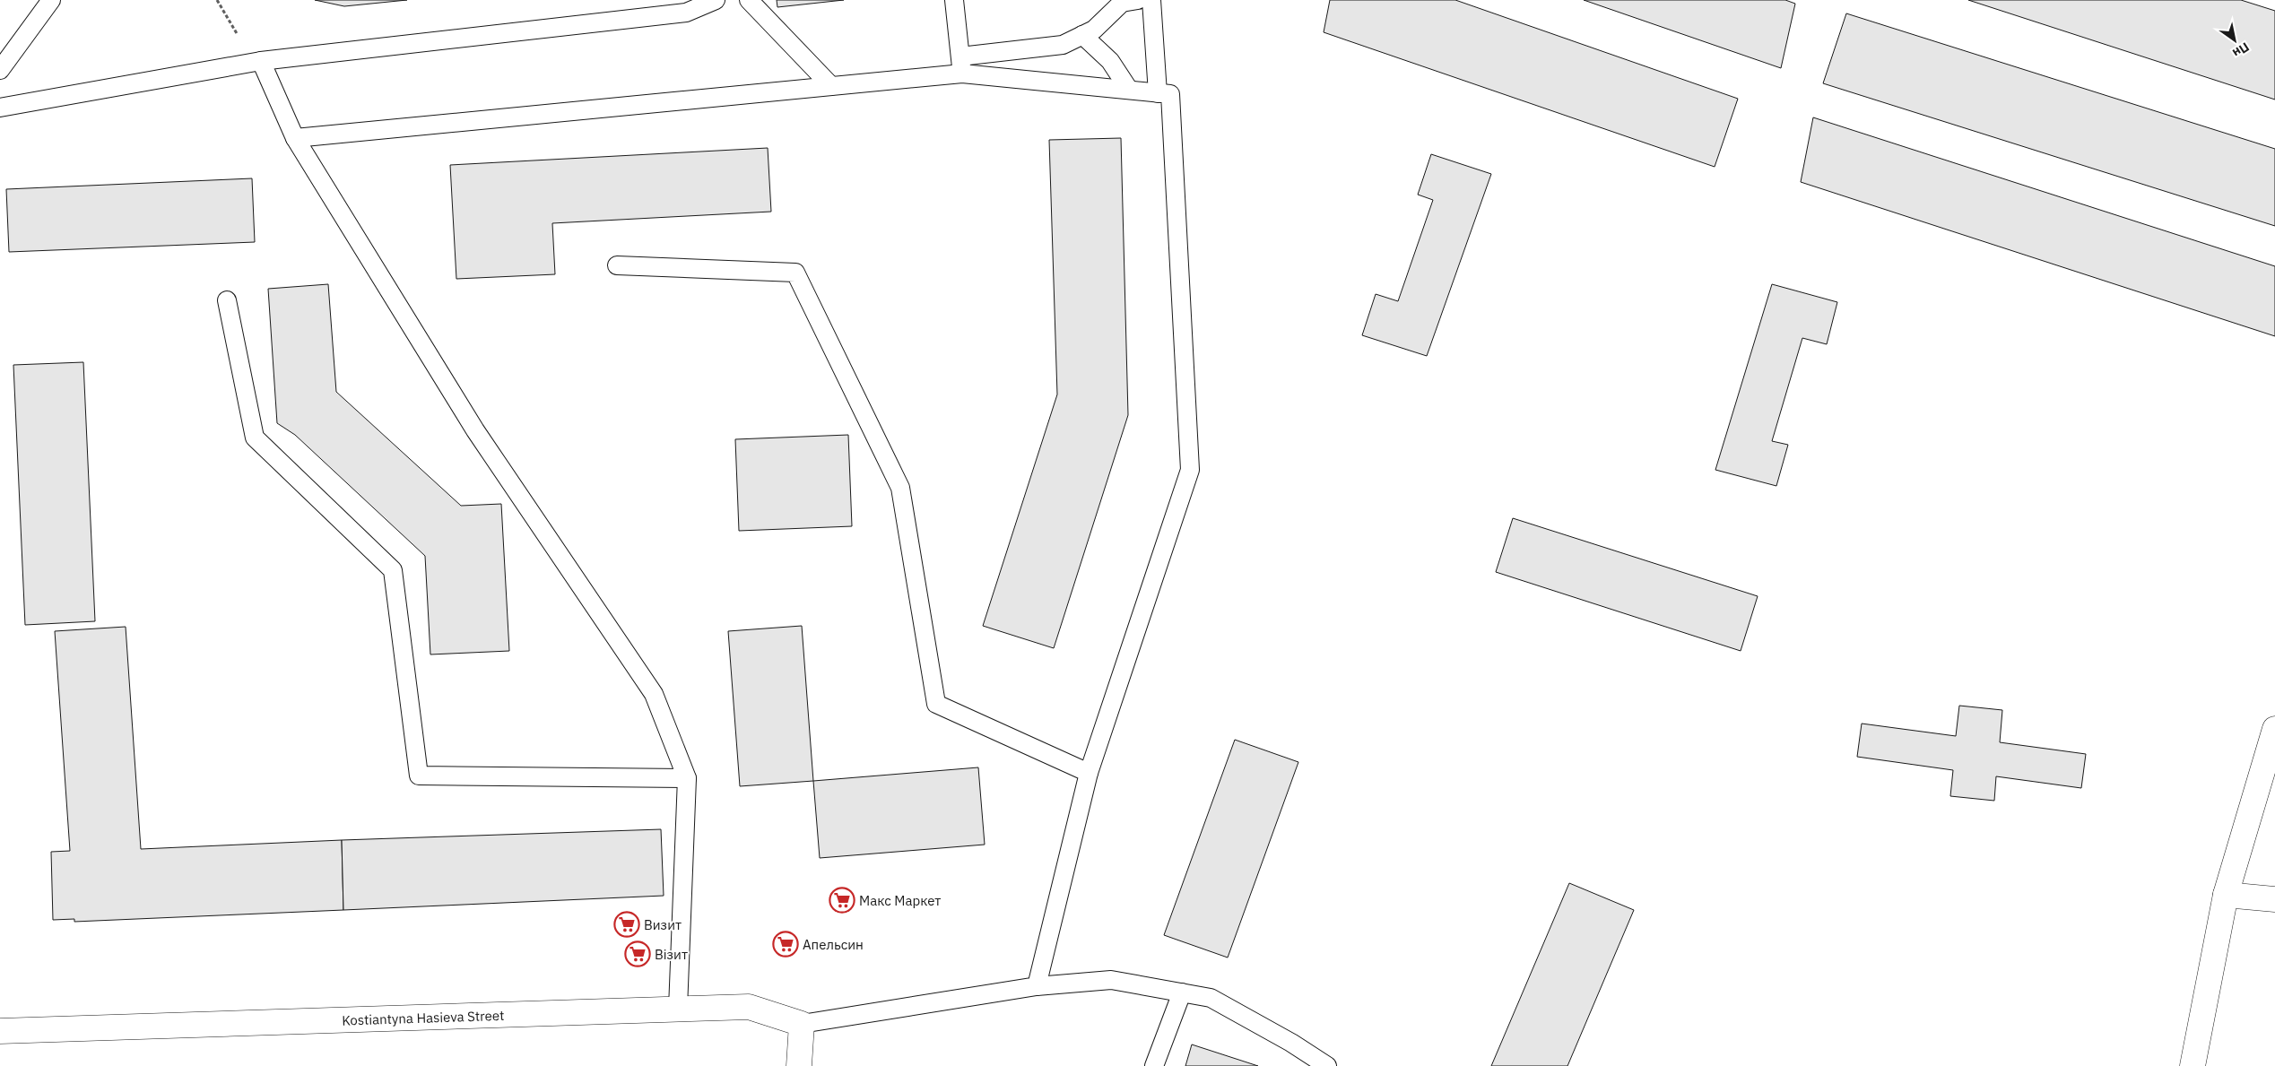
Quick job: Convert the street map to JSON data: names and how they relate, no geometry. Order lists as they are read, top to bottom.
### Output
{
  "streets": {
    "street": ["Kostiantyna Hasieva Street"]
  },
  "places": {
    "supermarket": [
      "Макс Маркет",
      "Визит",
      "Апельсин",
      "Візит"
    ]
  },
  "north": "bottom right"
}
